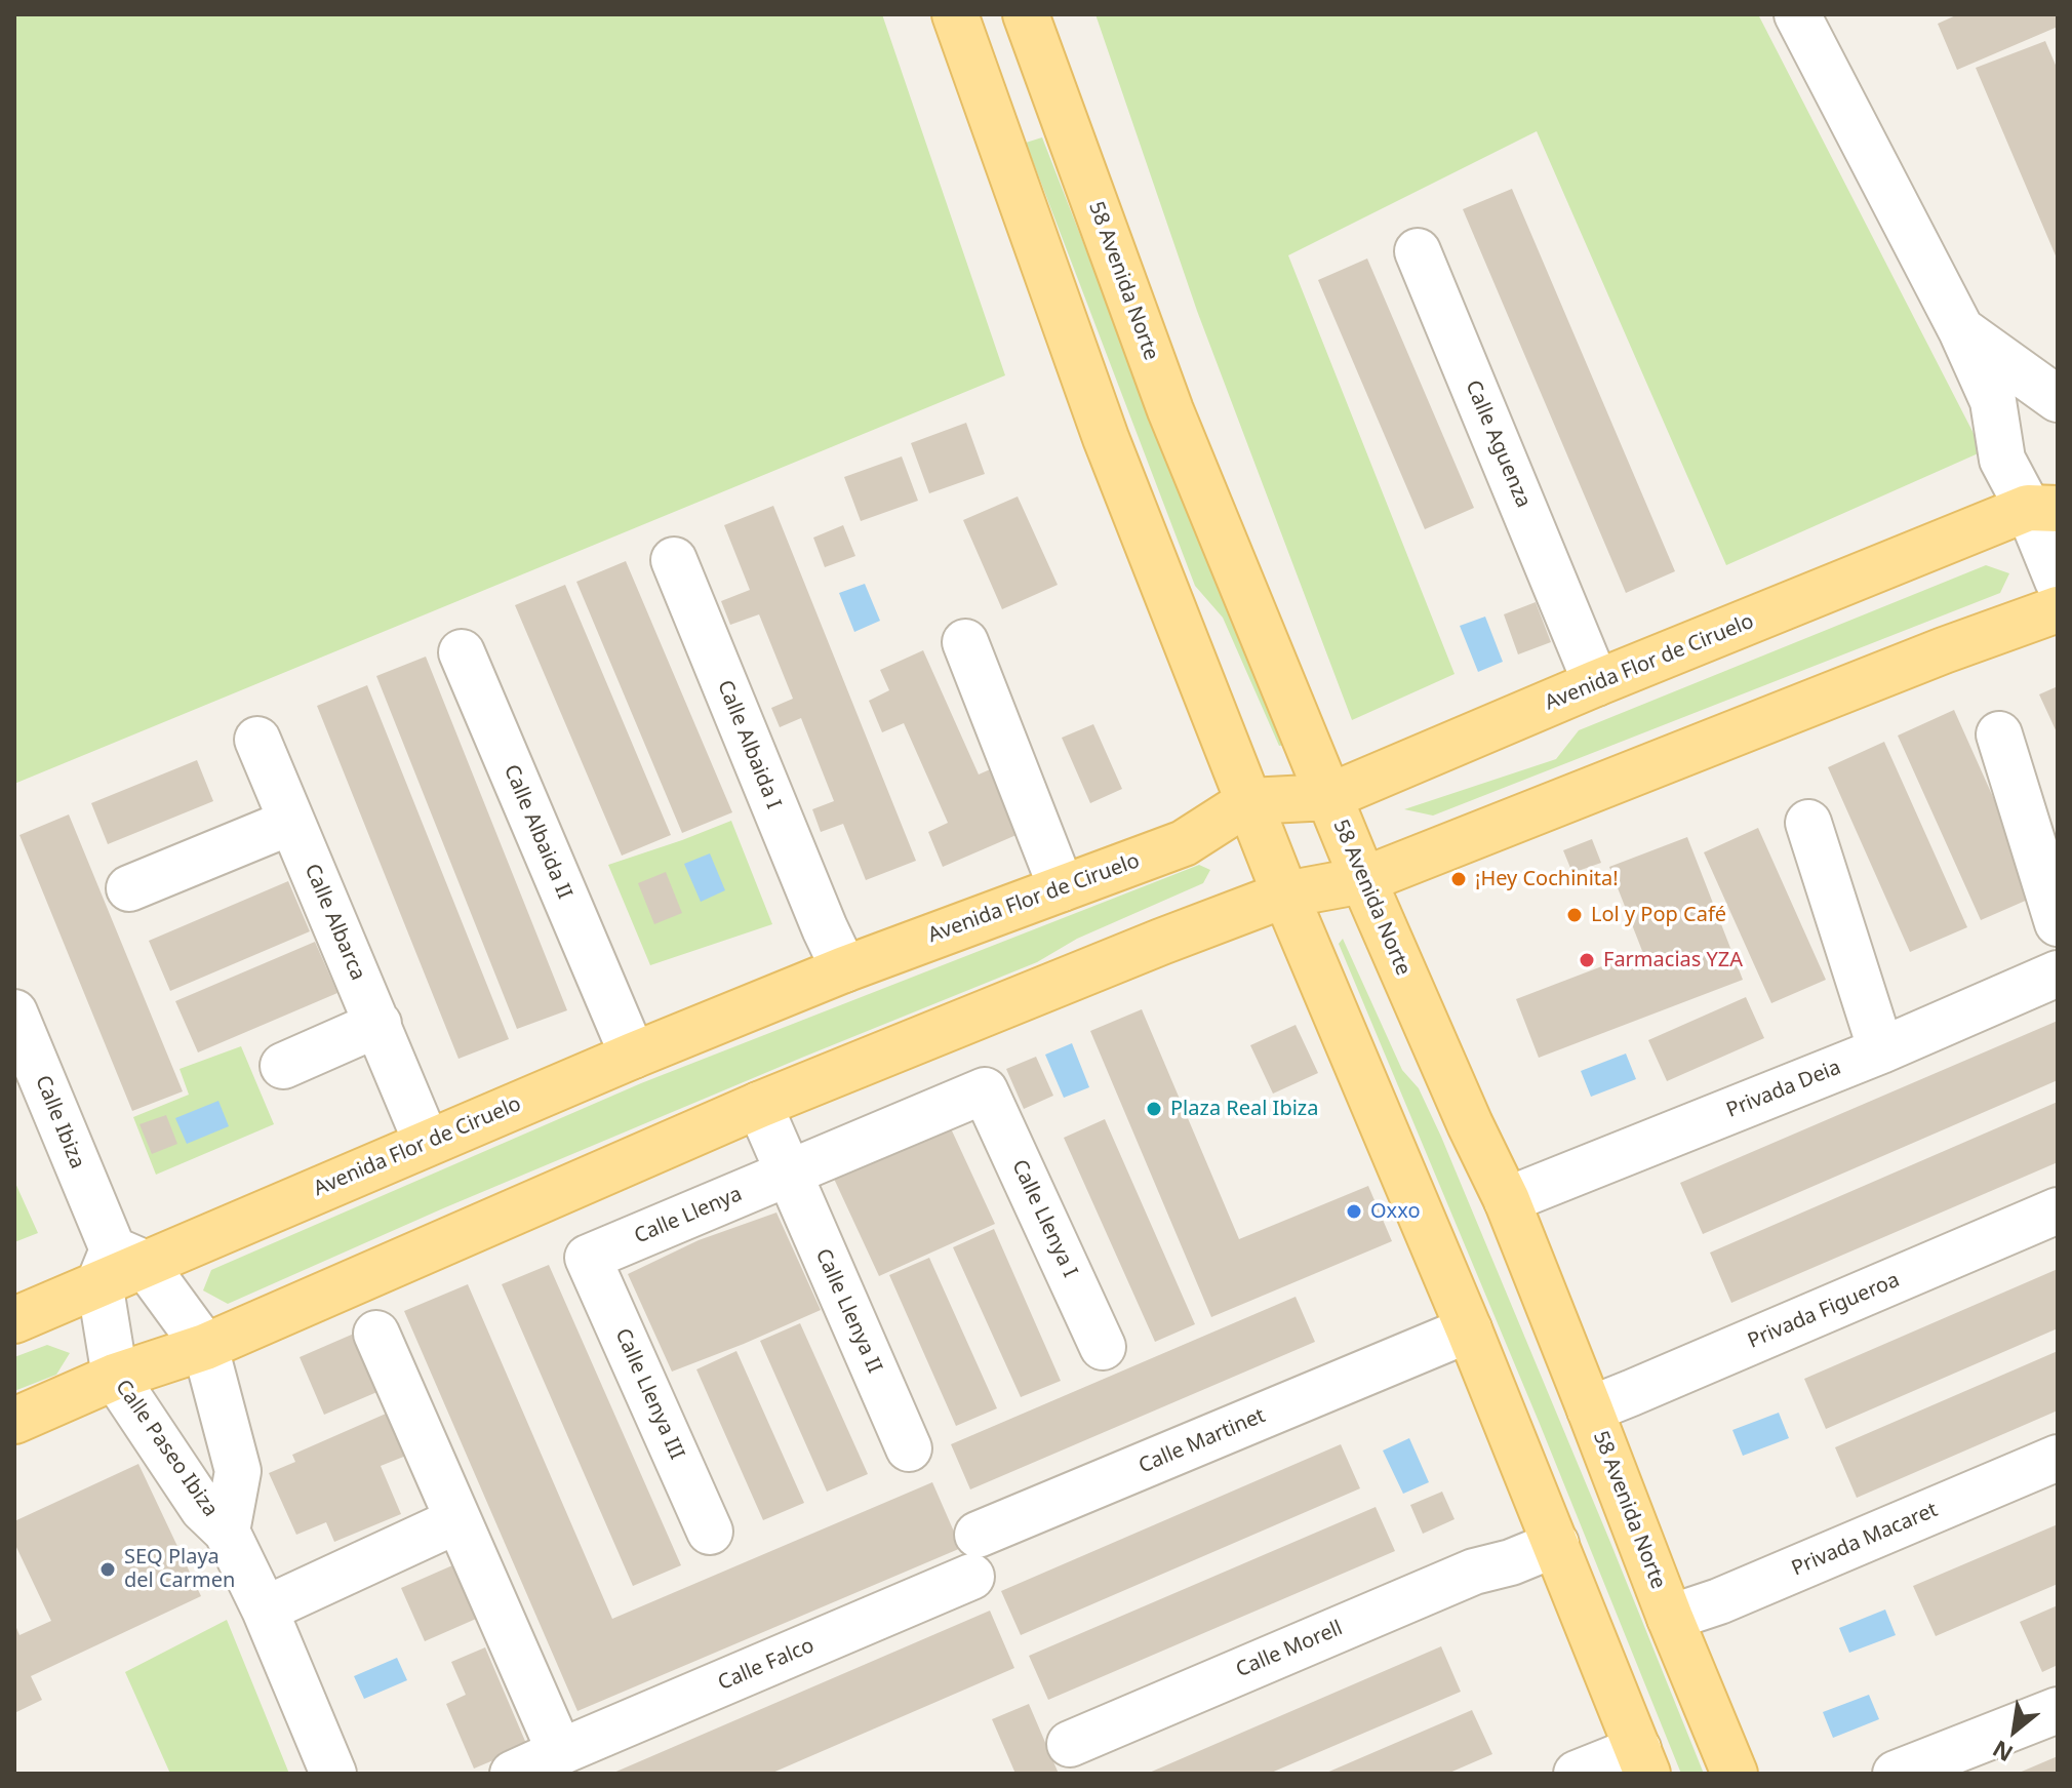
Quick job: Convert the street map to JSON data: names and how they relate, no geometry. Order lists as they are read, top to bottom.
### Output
{
  "streets": {
    "main road": ["58 Avenida Norte", "Avenida Flor de Ciruelo"],
    "street": [
      "Calle Aguenza",
      "Calle Albaida I",
      "Calle Albaida II",
      "Calle Albarca",
      "Privada Deia",
      "Calle Ibiza",
      "Calle Llenya",
      "Calle Llenya I",
      "Calle Llenya II",
      "Privada Figueroa",
      "Calle Llenya III",
      "Calle Martinet",
      "Calle Paseo Ibiza",
      "Privada Macaret",
      "Calle Morell",
      "Calle Falco"
    ]
  },
  "crossings": [
    ["58 Avenida Norte", "Avenida Flor de Ciruelo"],
    ["58 Avenida Norte", "Privada Deia"],
    ["58 Avenida Norte", "Privada Figueroa"],
    ["58 Avenida Norte", "Privada Macaret"],
    ["Calle Aguenza", "Avenida Flor de Ciruelo"],
    ["Avenida Flor de Ciruelo", "Calle Albaida I"],
    ["Avenida Flor de Ciruelo", "Calle Albaida II"],
    ["Avenida Flor de Ciruelo", "Calle Albarca"],
    ["Avenida Flor de Ciruelo", "Calle Ibiza"],
    ["Avenida Flor de Ciruelo", "Calle Paseo Ibiza"],
    ["Calle Ibiza", "Calle Paseo Ibiza"],
    ["Calle Llenya", "Calle Llenya I"],
    ["Calle Llenya", "Calle Llenya II"],
    ["Calle Llenya", "Calle Llenya III"],
    ["Calle Martinet", "Calle Falco"]
  ],
  "places": [
    "¡Hey Cochinita!",
    "Lol y Pop Café",
    "Farmacias YZA",
    "Plaza Real Ibiza",
    "Oxxo",
    "SEQ Playa del Carmen"
  ],
  "north": "bottom left"
}
